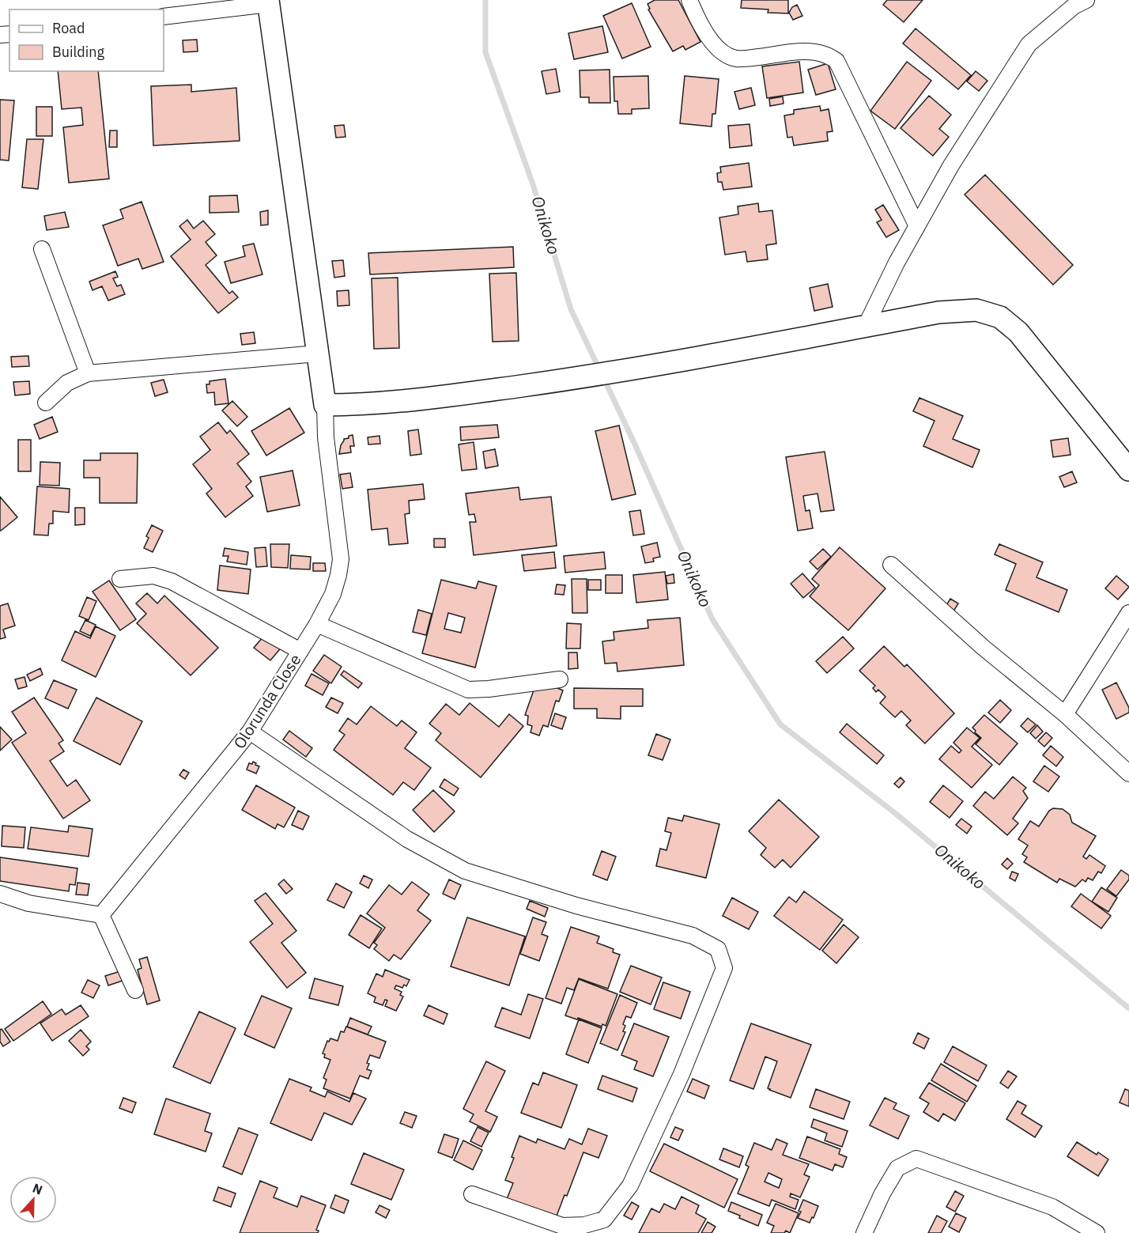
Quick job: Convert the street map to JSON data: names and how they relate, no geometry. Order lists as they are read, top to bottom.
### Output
{
  "streets": {
    "street": ["Olorunda Close"]
  },
  "water": ["Onikoko"],
  "legend": ["Road", "Building"],
  "north": "top"
}
